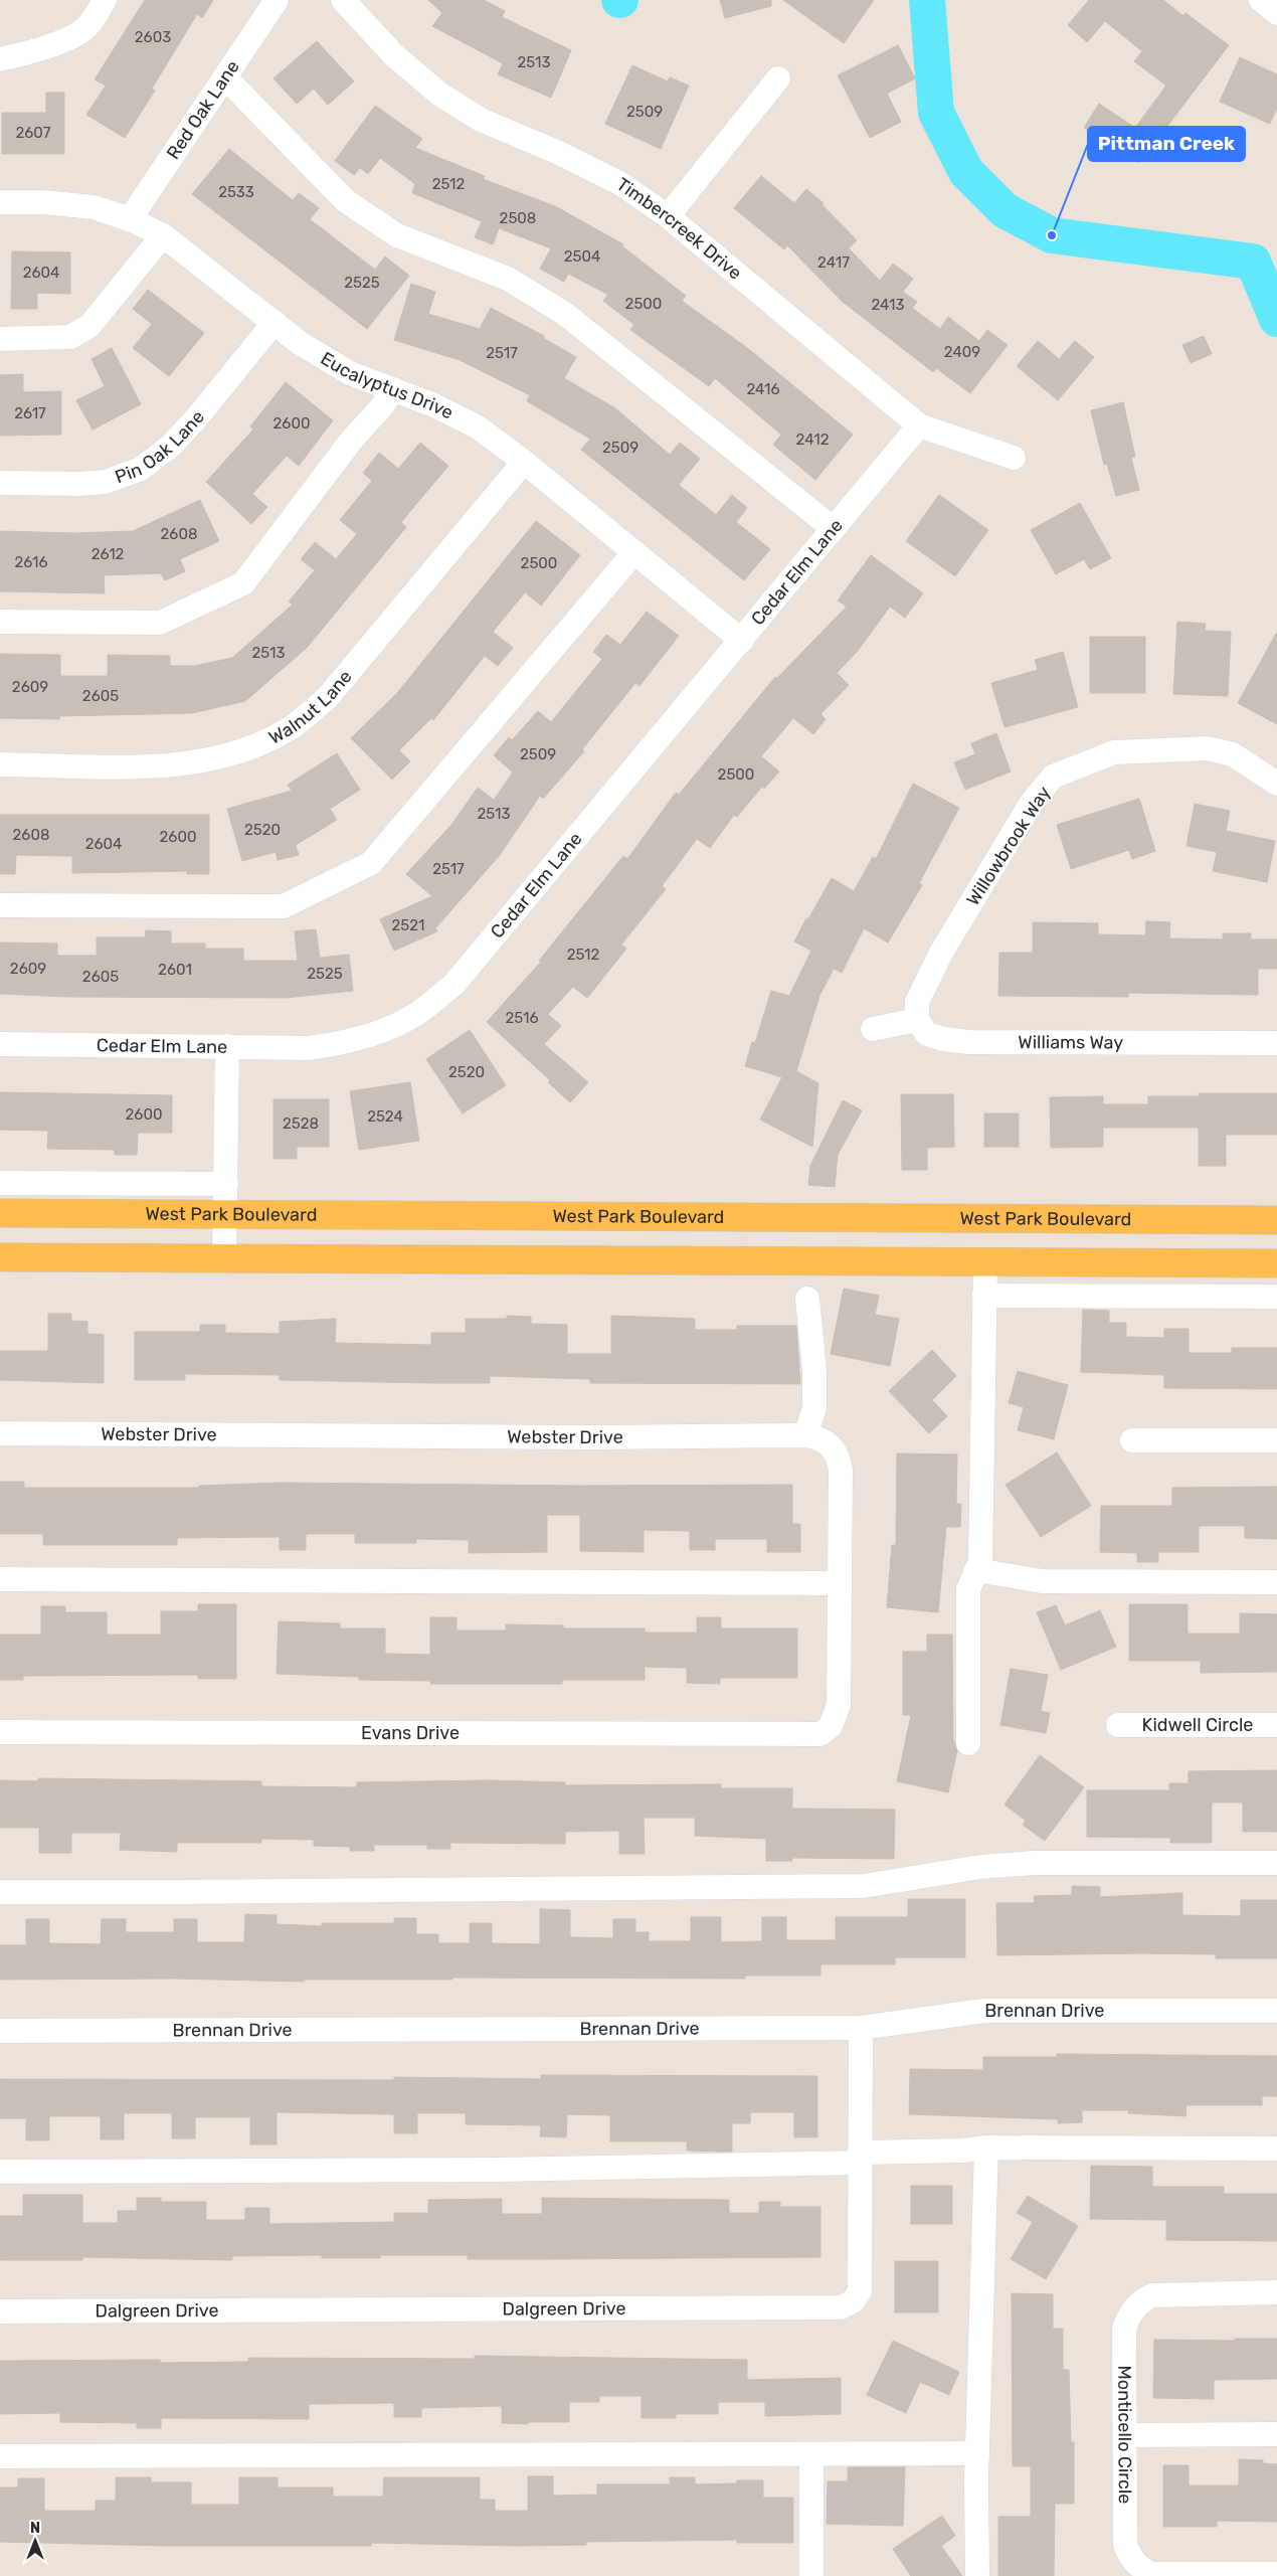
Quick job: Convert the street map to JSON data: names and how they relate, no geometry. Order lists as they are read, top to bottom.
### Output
{
  "streets": {
    "main road": ["West Park Boulevard"],
    "street": [
      "Red Oak Lane",
      "Timbercreek Drive",
      "Eucalyptus Drive",
      "Pin Oak Lane",
      "Cedar Elm Lane",
      "Walnut Lane",
      "Willowbrook Way",
      "Williams Way",
      "Webster Drive",
      "Kidwell Circle",
      "Evans Drive",
      "Brennan Drive",
      "Dalgreen Drive",
      "Monticello Circle"
    ]
  },
  "crossings": [
    ["Red Oak Lane", "Eucalyptus Drive"],
    ["Timbercreek Drive", "Cedar Elm Lane"],
    ["Eucalyptus Drive", "Pin Oak Lane"],
    ["Eucalyptus Drive", "Cedar Elm Lane"],
    ["Eucalyptus Drive", "Walnut Lane"],
    ["Willowbrook Way", "Williams Way"],
    ["Webster Drive", "Evans Drive"],
    ["Brennan Drive", "Dalgreen Drive"]
  ],
  "places": ["Pittman Creek"],
  "house_numbers": [
    "2603",
    "2513",
    "2509",
    "2607",
    "2512",
    "2533",
    "2508",
    "2504",
    "2417",
    "2604",
    "2525",
    "2500",
    "2413",
    "2409",
    "2517",
    "2416",
    "2617",
    "2600",
    "2412",
    "2509",
    "2608",
    "2612",
    "2616",
    "2500",
    "2513",
    "2609",
    "2605",
    "2509",
    "2500",
    "2513",
    "2520",
    "2608",
    "2600",
    "2604",
    "2517",
    "2521",
    "2512",
    "2609",
    "2601",
    "2525",
    "2605",
    "2516",
    "2520",
    "2600",
    "2524",
    "2528"
  ],
  "north": "top"
}
